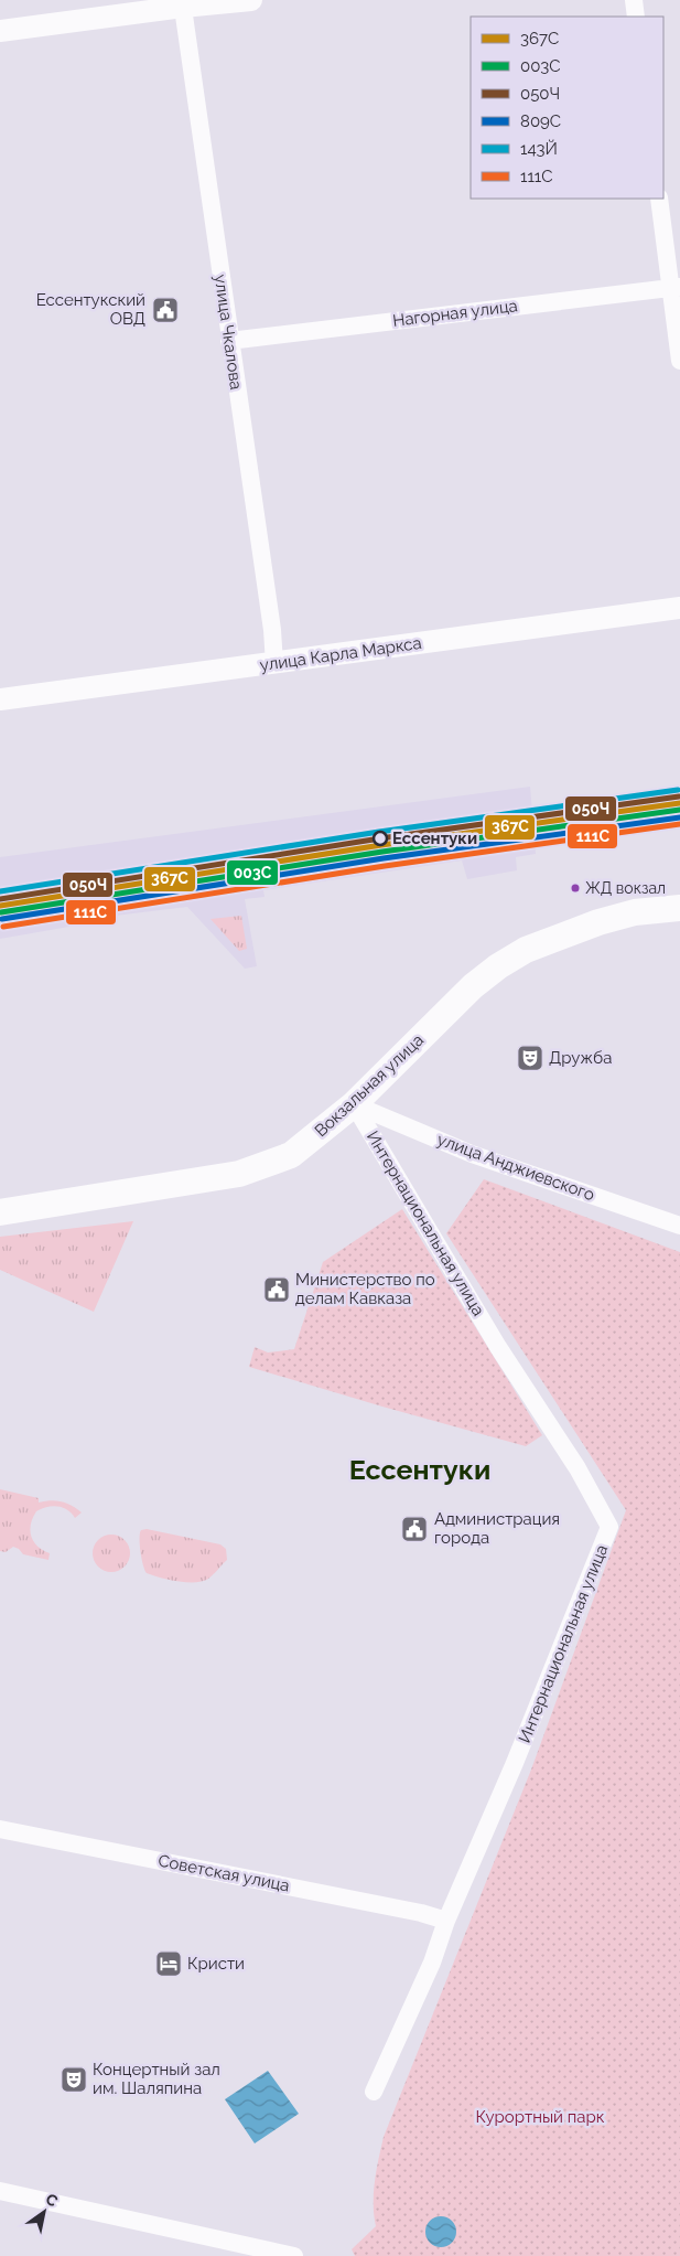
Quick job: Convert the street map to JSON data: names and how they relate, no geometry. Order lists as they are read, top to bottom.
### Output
{
  "streets": {
    "main road": ["Вокзальная улица"],
    "street": [
      "Нагорная улица",
      "улица Чкалова",
      "улица Карла Маркса",
      "улица Анджиевского",
      "Интернациональная улица",
      "Советская улица"
    ]
  },
  "crossings": [
    ["Нагорная улица", "улица Чкалова"],
    ["улица Чкалова", "улица Карла Маркса"],
    ["Вокзальная улица", "улица Анджиевского"],
    ["Вокзальная улица", "Интернациональная улица"],
    ["улица Анджиевского", "Интернациональная улица"],
    ["Интернациональная улица", "Советская улица"]
  ],
  "districts": ["Ессентуки"],
  "parks": ["Курортный парк"],
  "places": {
    "public building": ["Ессентукский ОВД", "Министерство по делам Кавказа", "Администрация города"],
    "other": ["Ессентуки", "ЖД вокзал"],
    "theatre": ["Дружба", "Концертный зал им. Шаляпина"],
    "hotel": ["Кристи"]
  },
  "lines": [
    "transit line 143Й",
    "transit line 050Ч",
    "transit line 367С",
    "transit line 003С",
    "transit line 809С",
    "transit line 111С"
  ],
  "legend": [
    "367С",
    "003С",
    "050Ч",
    "809С",
    "143Й",
    "111С"
  ],
  "north": "top right"
}
